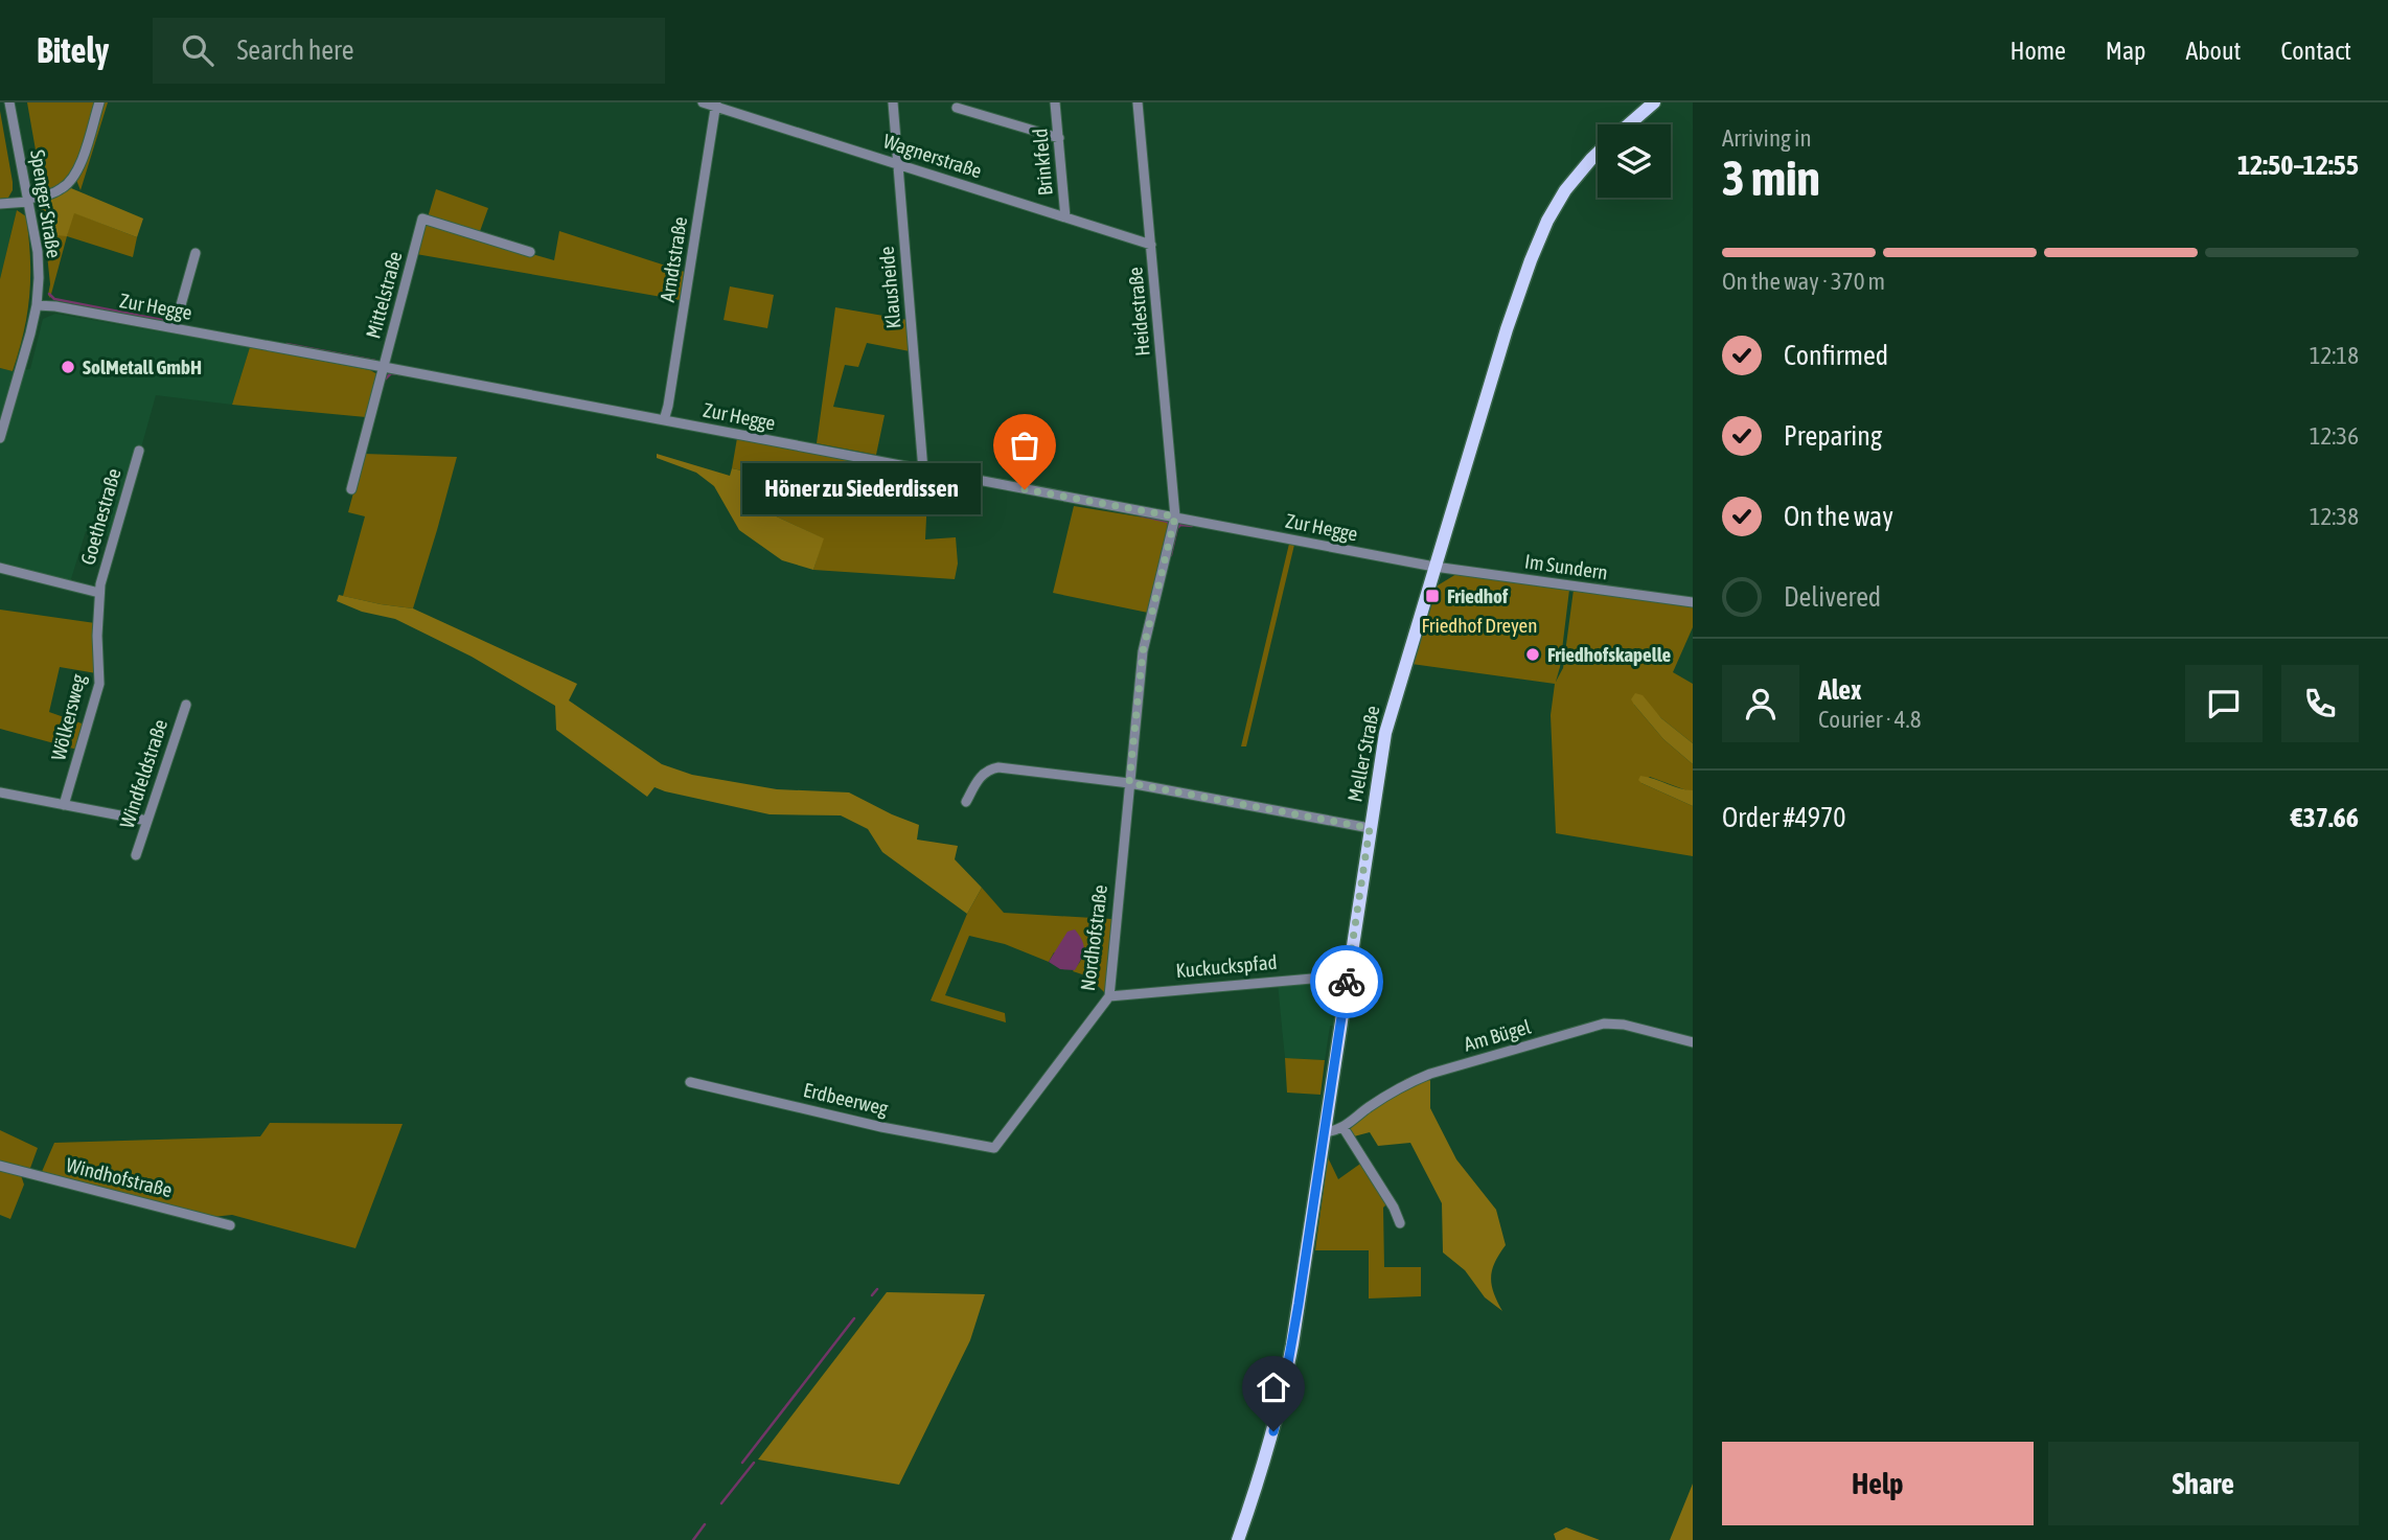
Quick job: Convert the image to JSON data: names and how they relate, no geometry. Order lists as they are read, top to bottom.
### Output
{
  "streets": {
    "main road": ["Meller Straße"],
    "street": [
      "Wagnerstraße",
      "Brinkfeld",
      "Spenger Straße",
      "Arndtstraße",
      "Klausheide",
      "Mittelstraße",
      "Zur Hegge",
      "Heidestraße",
      "Goethestraße",
      "Im Sundern",
      "Wölkersweg",
      "Windfeldstraße",
      "Nordhofstraße",
      "Kuckuckspfad",
      "Am Bügel",
      "Erdbeerweg",
      "Windhofstraße"
    ]
  },
  "crossings": [
    ["Wagnerstraße", "Brinkfeld"],
    ["Wagnerstraße", "Arndtstraße"],
    ["Wagnerstraße", "Klausheide"],
    ["Wagnerstraße", "Heidestraße"],
    ["Spenger Straße", "Zur Hegge"],
    ["Arndtstraße", "Zur Hegge"],
    ["Klausheide", "Zur Hegge"],
    ["Mittelstraße", "Zur Hegge"],
    ["Zur Hegge", "Heidestraße"],
    ["Zur Hegge", "Im Sundern"],
    ["Zur Hegge", "Meller Straße"],
    ["Zur Hegge", "Nordhofstraße"],
    ["Heidestraße", "Nordhofstraße"],
    ["Goethestraße", "Wölkersweg"],
    ["Im Sundern", "Meller Straße"],
    ["Meller Straße", "Kuckuckspfad"],
    ["Meller Straße", "Am Bügel"],
    ["Nordhofstraße", "Kuckuckspfad"],
    ["Nordhofstraße", "Erdbeerweg"]
  ],
  "parks": ["Friedhof Dreyen"],
  "places": {
    "other": ["SolMetall GmbH", "Höner zu Siederdissen", "Friedhofskapelle"],
    "transit": ["Friedhof"]
  },
  "page": {
    "header": "Bitely",
    "search": "Search here",
    "nav": [
      "Home",
      "Map",
      "About",
      "Contact"
    ],
    "heading": ["3 min", "Arriving in", "12:50–12:55"],
    "panel": [
      "Alex",
      "Courier · 4.8",
      "Order #4970",
      "€37.66"
    ],
    "bar": "On the way · 370 m",
    "list": [
      ["Confirmed", "12:18"],
      ["Preparing", "12:36"],
      ["On the way", "12:38"],
      "Delivered"
    ],
    "bubble": "Höner zu Siederdissen",
    "buttons": ["Help", "Share"]
  }
}
